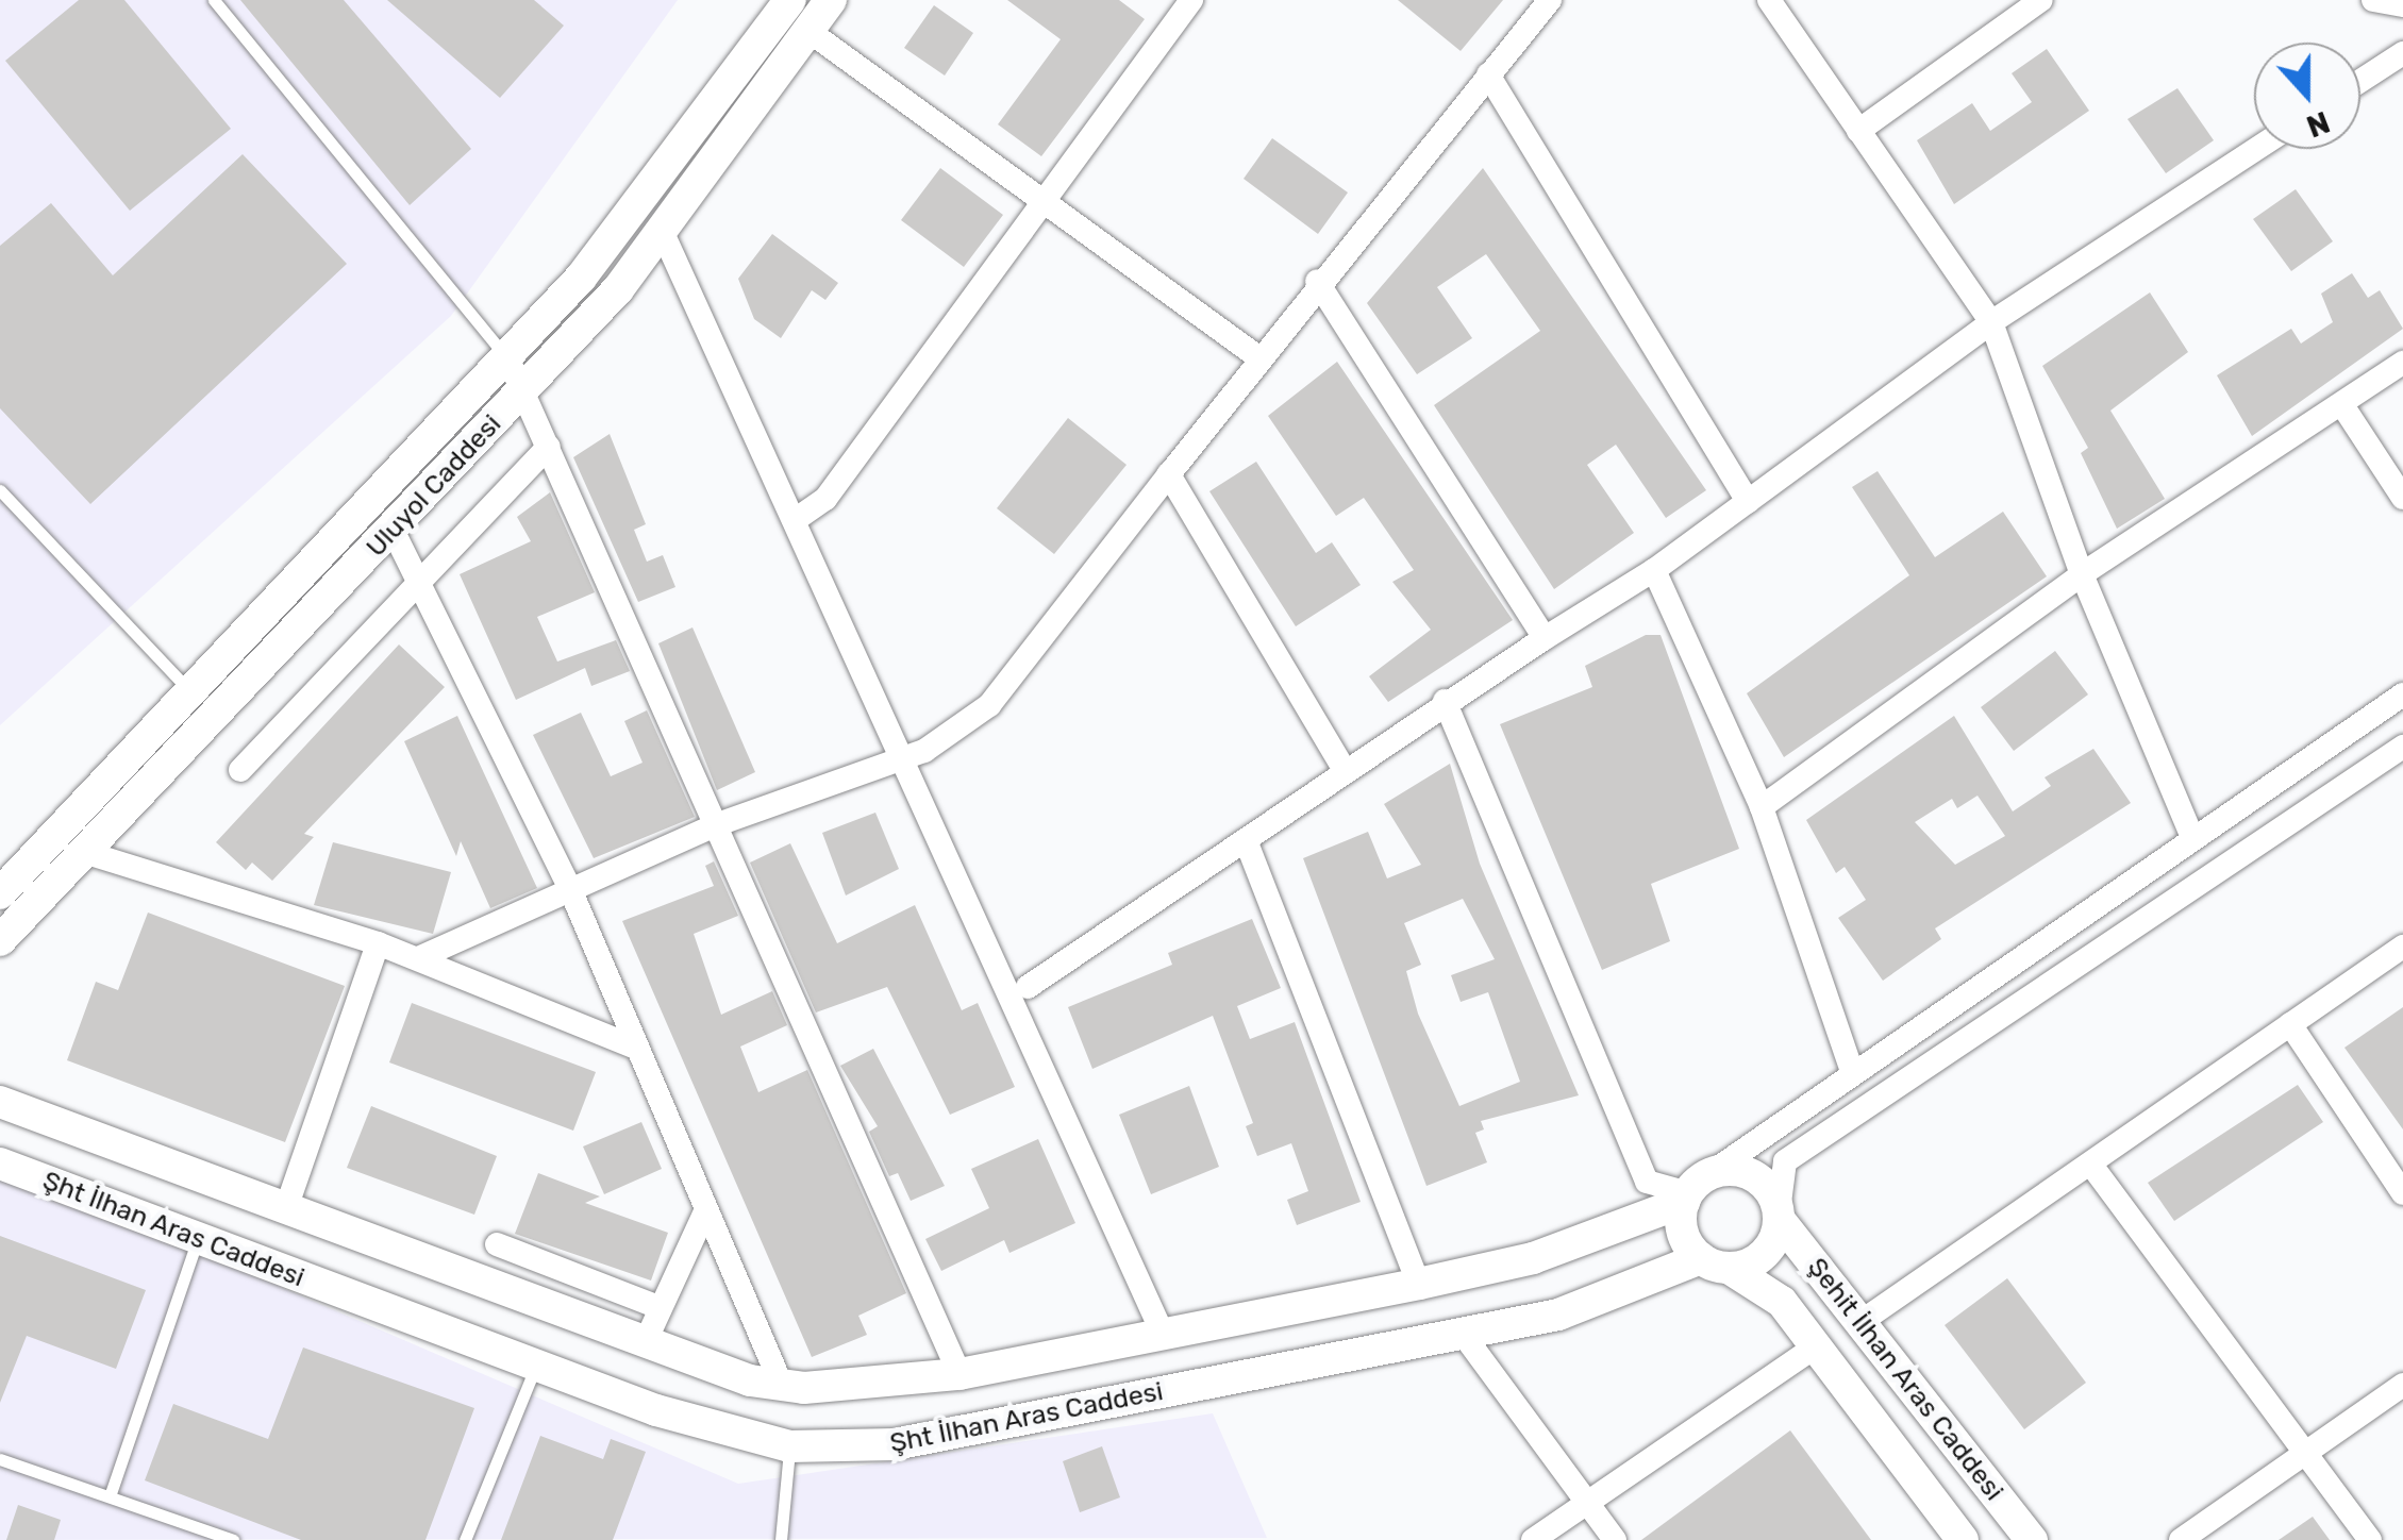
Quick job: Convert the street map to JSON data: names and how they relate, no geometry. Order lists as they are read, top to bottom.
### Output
{
  "streets": {
    "main road": ["Uluyol Caddesi", "Şht İlhan Aras Caddesi", "Şehit İlhan Aras Caddesi"]
  },
  "crossings": [
    ["Şht İlhan Aras Caddesi", "Şehit İlhan Aras Caddesi"]
  ],
  "north": "bottom"
}
